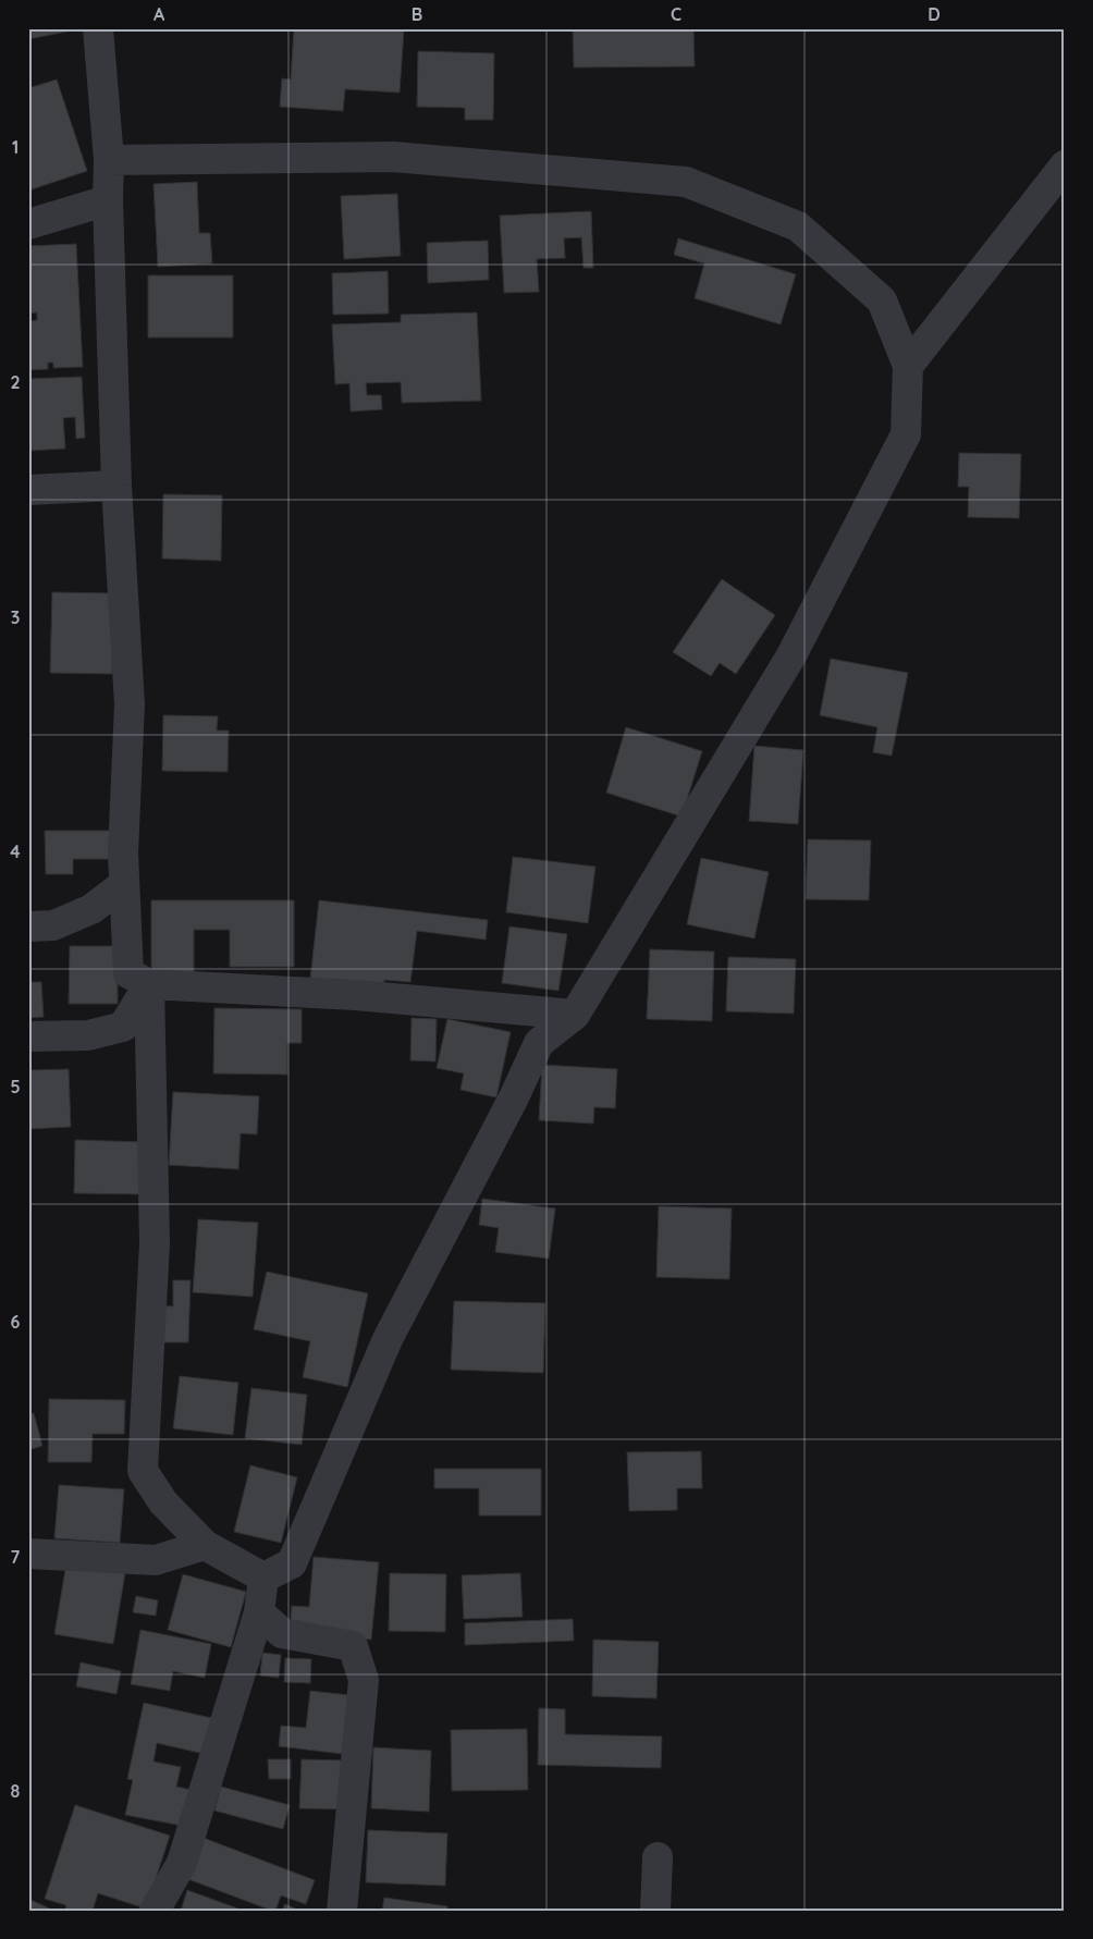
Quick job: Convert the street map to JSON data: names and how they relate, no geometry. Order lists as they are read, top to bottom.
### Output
{
  "grid": {
    "columns": [
      "A",
      "B",
      "C",
      "D"
    ],
    "rows": [
      "1",
      "2",
      "3",
      "4",
      "5",
      "6",
      "7",
      "8"
    ]
  }
}
